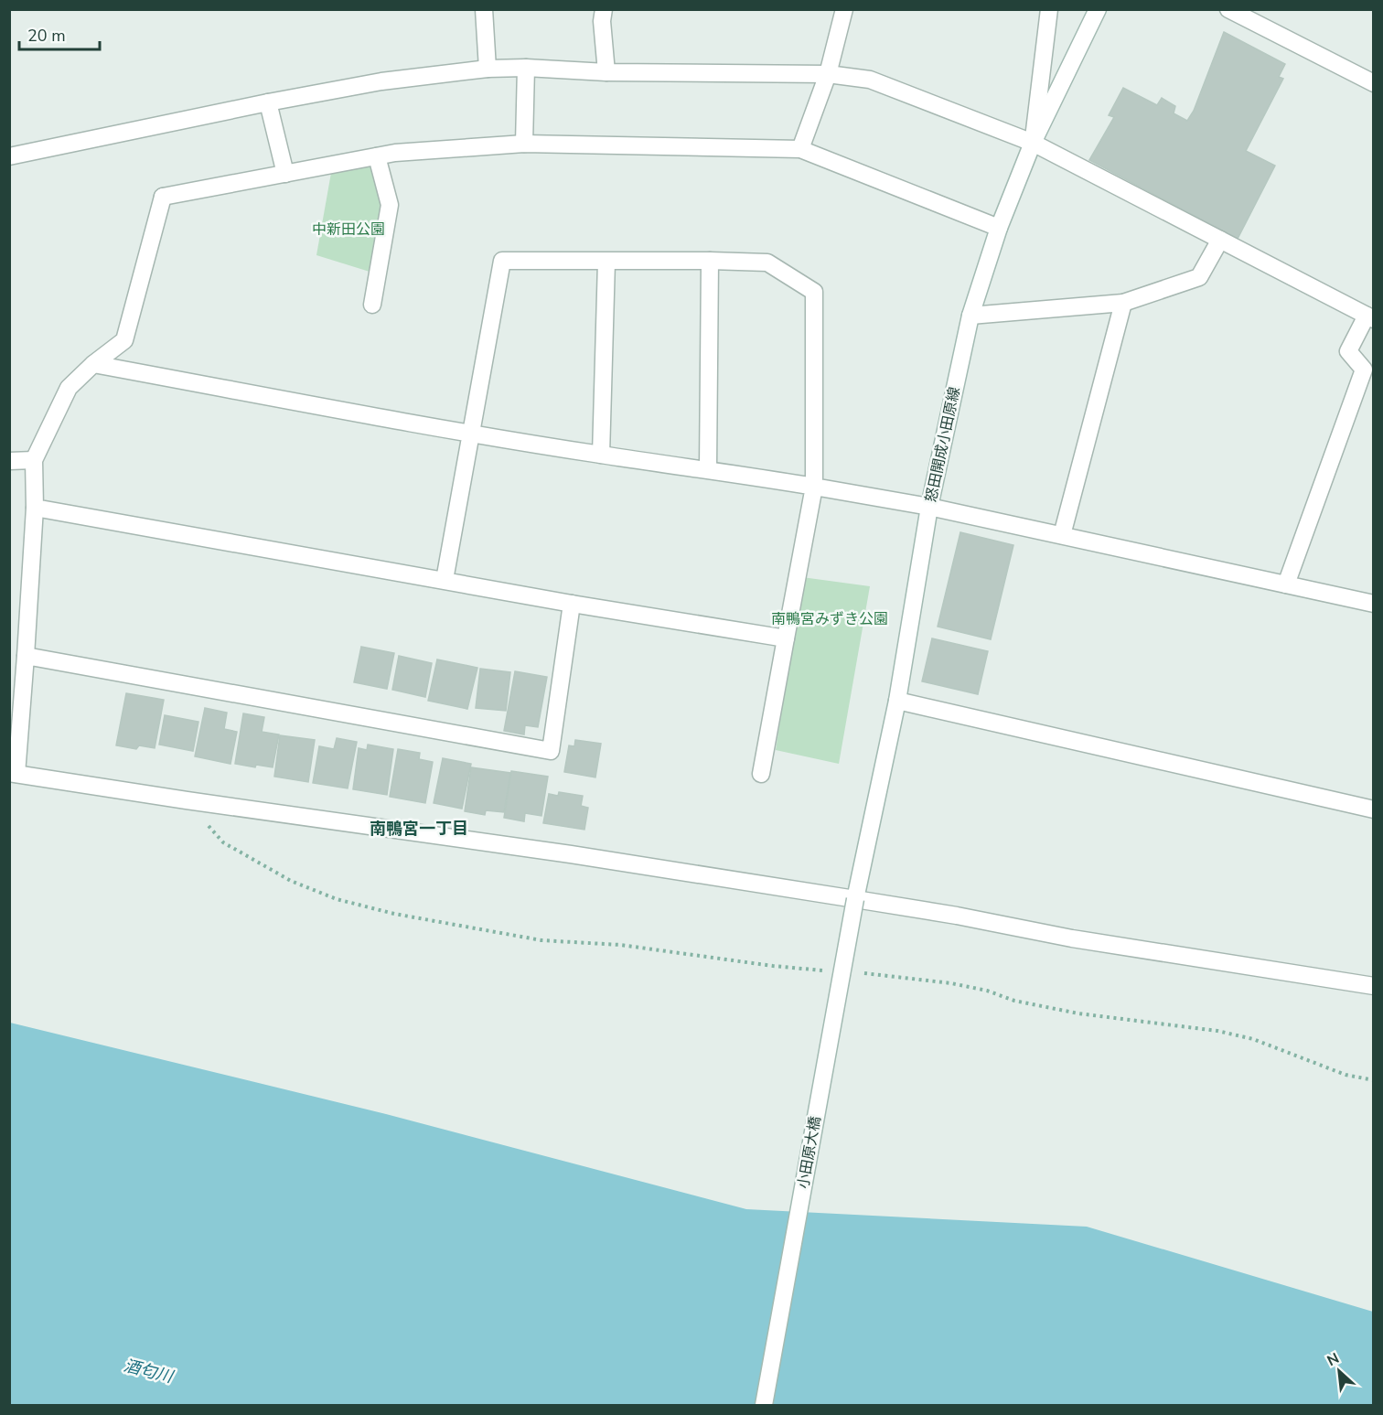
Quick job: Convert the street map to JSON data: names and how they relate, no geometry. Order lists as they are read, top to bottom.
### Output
{
  "streets": {
    "street": ["怒田開成小田原線", "小田原大橋"]
  },
  "crossings": [
    ["怒田開成小田原線", "小田原大橋"]
  ],
  "districts": ["南鴨宮一丁目"],
  "water": ["酒匂川"],
  "parks": ["中新田公園", "南鴨宮みずき公園"],
  "scale_bar": "20 m",
  "north": "top left"
}
